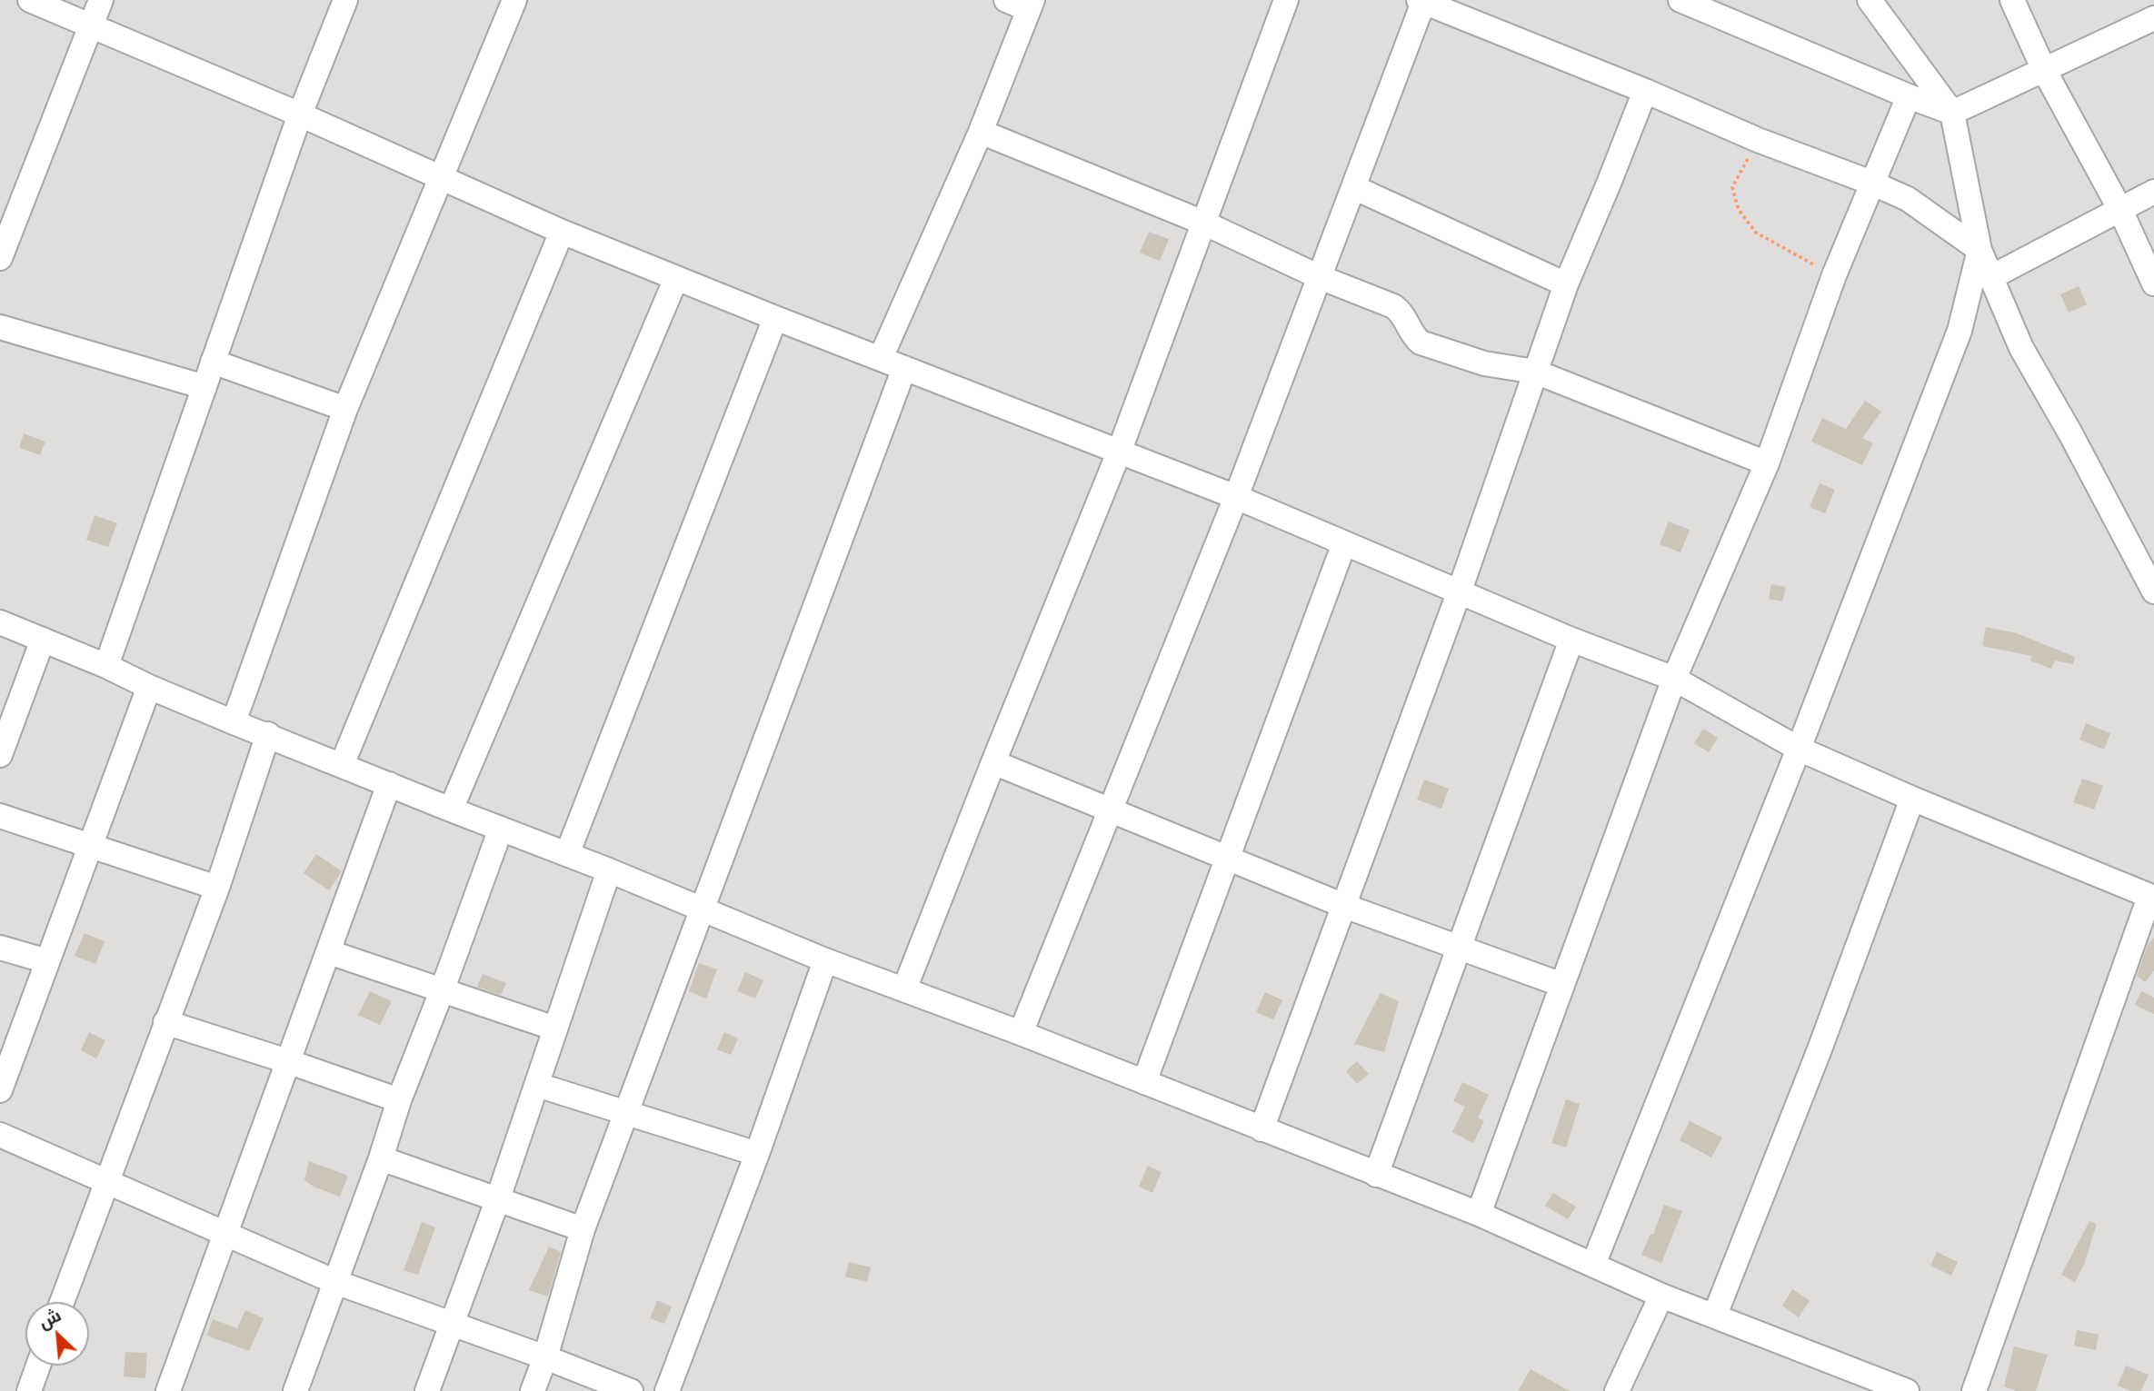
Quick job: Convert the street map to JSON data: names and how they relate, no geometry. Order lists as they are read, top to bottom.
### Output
{
  "north": "top left"
}
